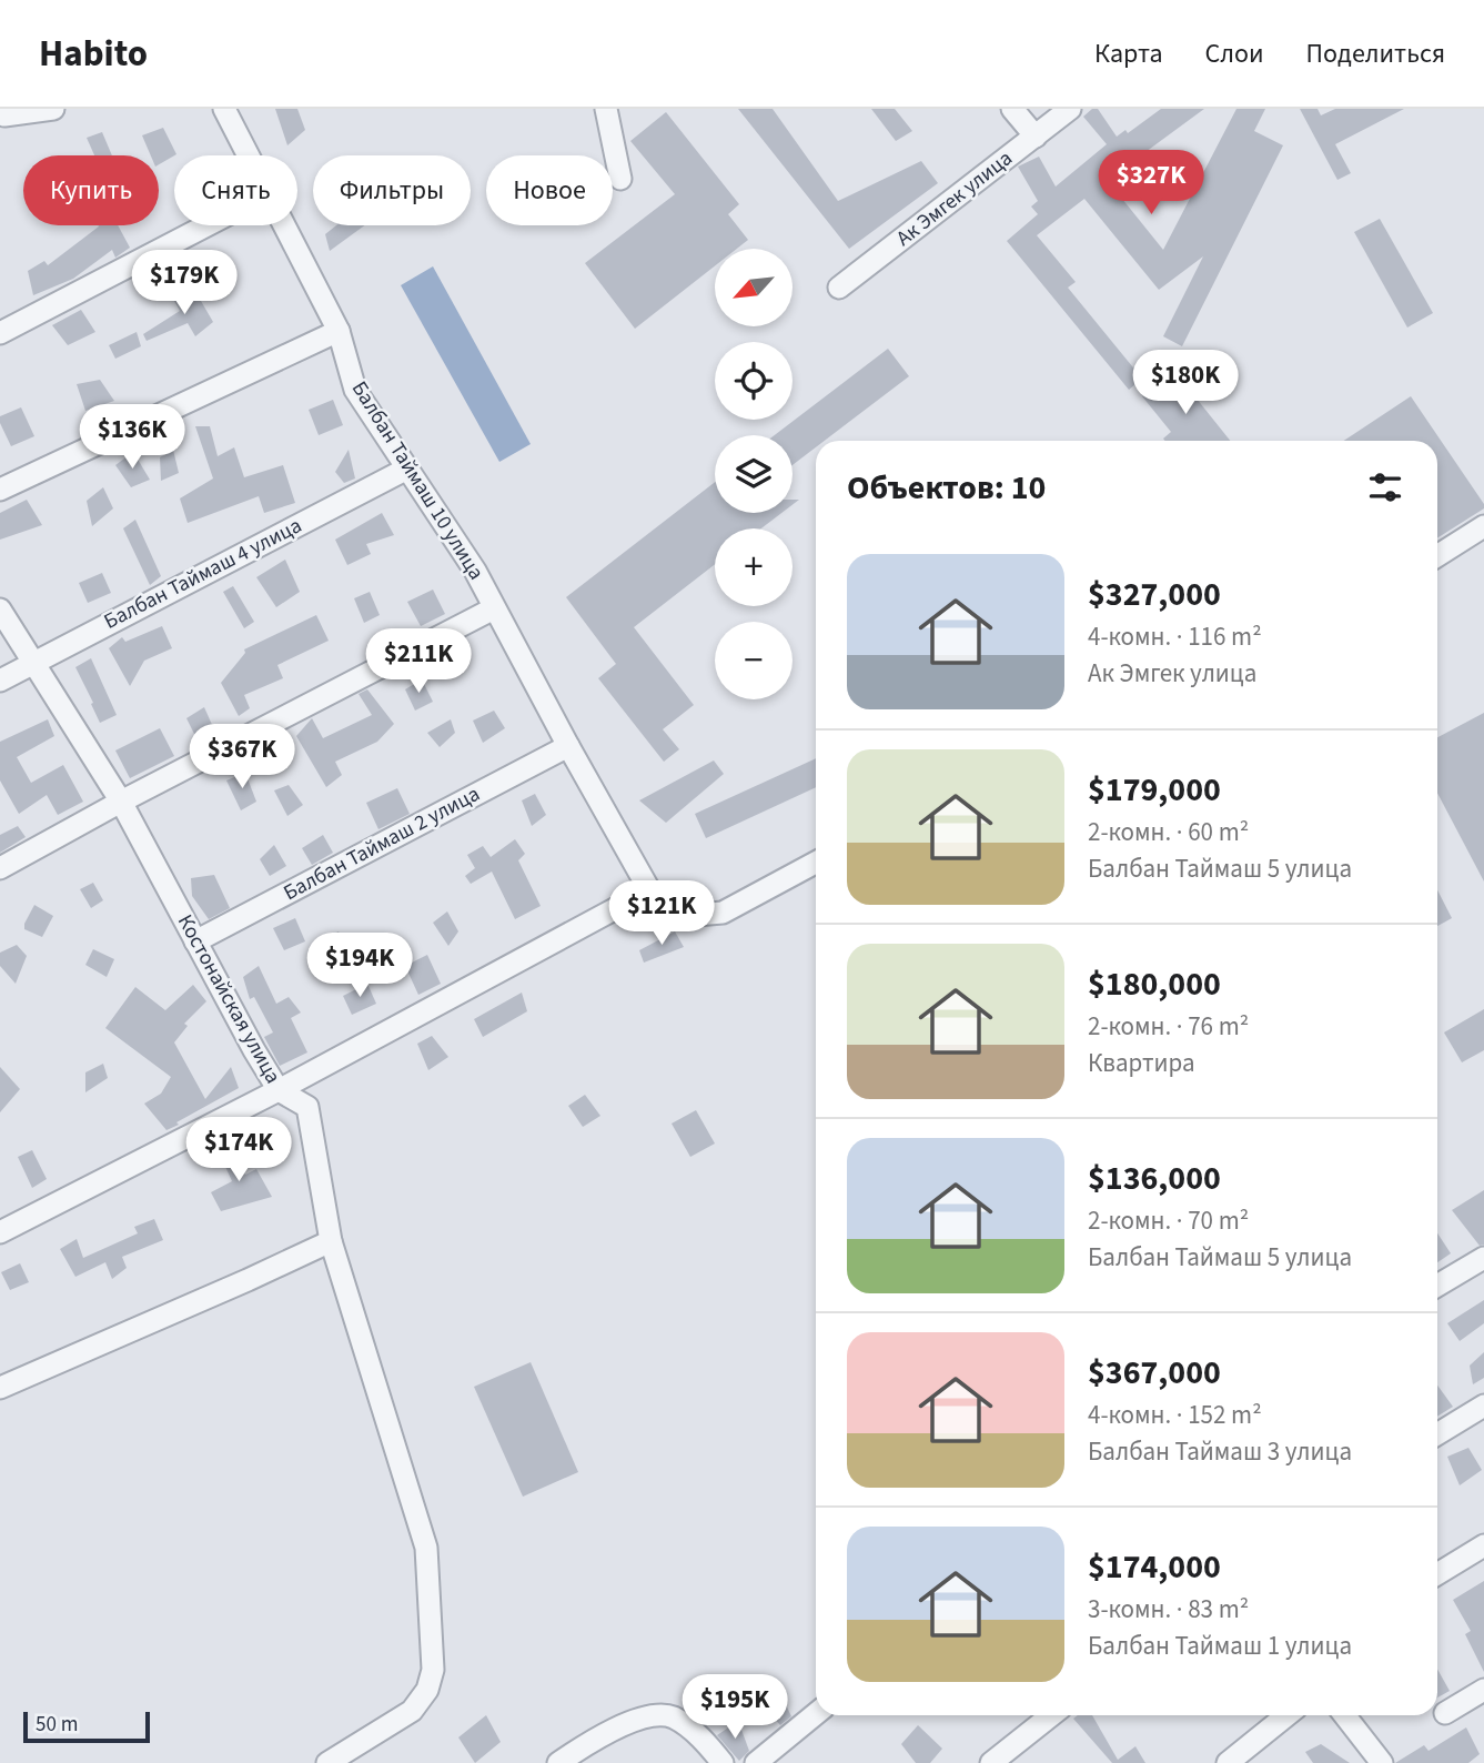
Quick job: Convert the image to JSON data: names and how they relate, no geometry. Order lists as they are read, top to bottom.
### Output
{
  "streets": {
    "street": [
      "Ак Эмгек улица",
      "Балбан Таймаш 10 улица",
      "Балбан Таймаш 4 улица",
      "Балбан Таймаш 2 улица",
      "Костонайская улица"
    ]
  },
  "crossings": [
    ["Балбан Таймаш 10 улица", "Балбан Таймаш 4 улица"],
    ["Балбан Таймаш 10 улица", "Балбан Таймаш 2 улица"],
    ["Балбан Таймаш 4 улица", "Костонайская улица"],
    ["Балбан Таймаш 2 улица", "Костонайская улица"]
  ],
  "scale_bar": "50 m",
  "north": "bottom left",
  "page": {
    "header": "Habito",
    "nav": ["Карта", "Слои", "Поделиться"],
    "price": [
      "$327K",
      "$179K",
      "$180K",
      "$136K",
      "$211K",
      "$367K",
      "$121K",
      "$194K",
      "$174K",
      "$195K"
    ],
    "chip": [
      "Купить",
      "Снять",
      "Фильтры",
      "Новое"
    ],
    "map_buttons": ["+", "−"],
    "heading": "Объектов: 10",
    "list": [
      {
        "name": "$327,000",
        "note": "4-комн. · 116 m² · Ак Эмгек улица"
      },
      {
        "name": "$179,000",
        "note": "2-комн. · 60 m² · Балбан Таймаш 5 улица"
      },
      {
        "name": "$180,000",
        "note": "2-комн. · 76 m² · Квартира"
      },
      {
        "name": "$136,000",
        "note": "2-комн. · 70 m² · Балбан Таймаш 5 улица"
      },
      {
        "name": "$367,000",
        "note": "4-комн. · 152 m² · Балбан Таймаш 3 улица"
      },
      {
        "name": "$174,000",
        "note": "3-комн. · 83 m² · Балбан Таймаш 1 улица"
      }
    ],
    "scale": "50 m"
  }
}
